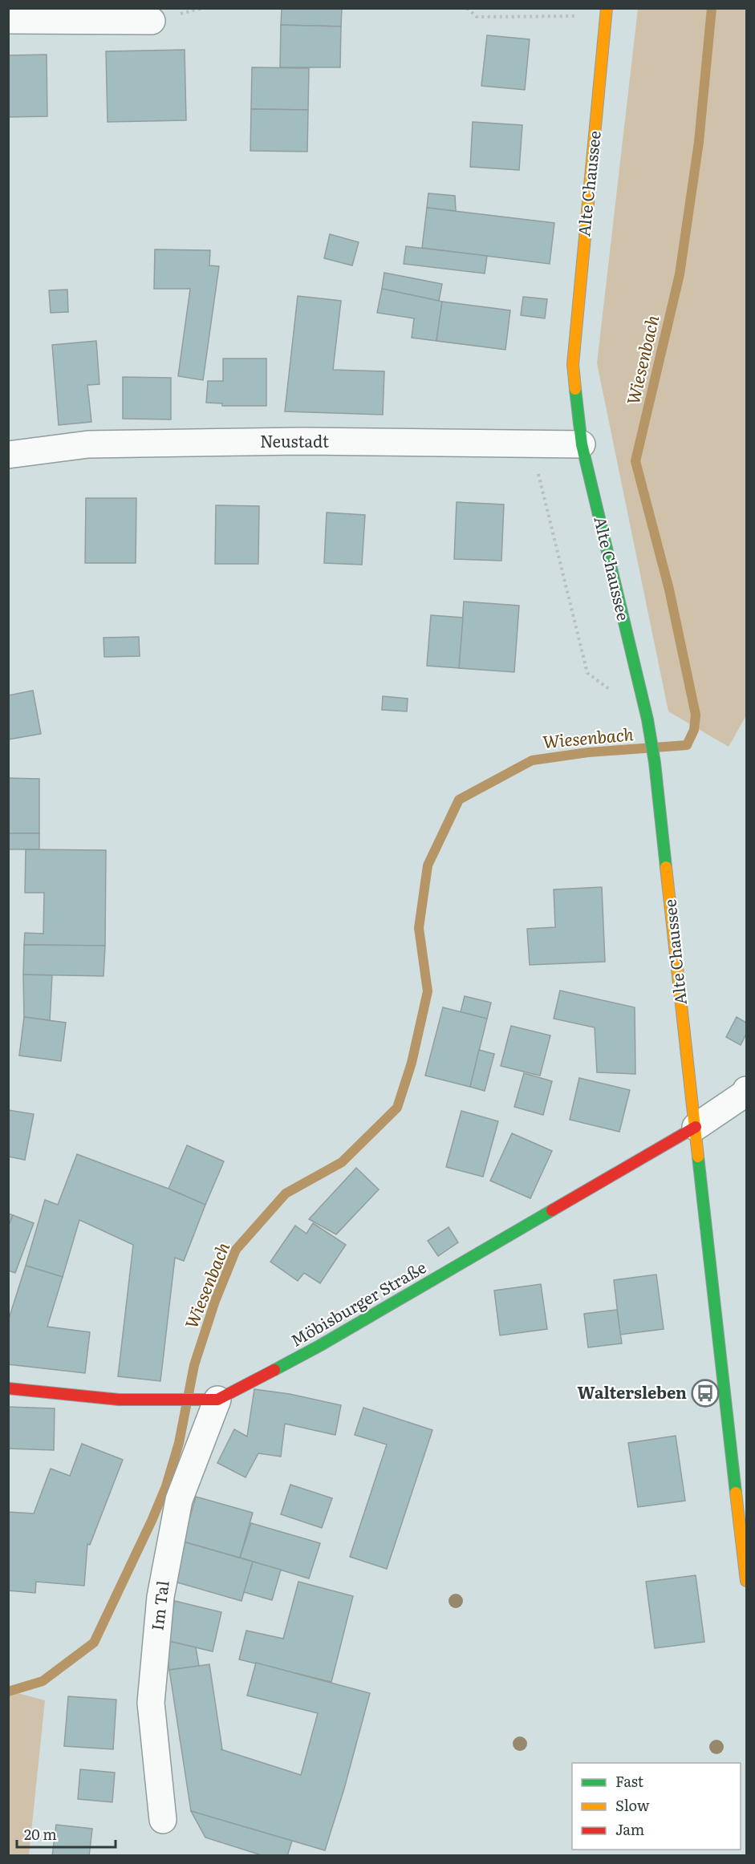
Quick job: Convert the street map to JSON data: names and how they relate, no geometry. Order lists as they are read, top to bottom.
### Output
{
  "streets": {
    "street": [
      "Alte Chaussee",
      "Neustadt",
      "Möbisburger Straße",
      "Im Tal"
    ]
  },
  "crossings": [
    ["Alte Chaussee", "Neustadt"],
    ["Alte Chaussee", "Möbisburger Straße"],
    ["Möbisburger Straße", "Im Tal"]
  ],
  "water": ["Wiesenbach"],
  "places": {
    "bus stop": ["Waltersleben"]
  },
  "legend": ["Fast", "Slow", "Jam"],
  "scale_bar": "20 m"
}
